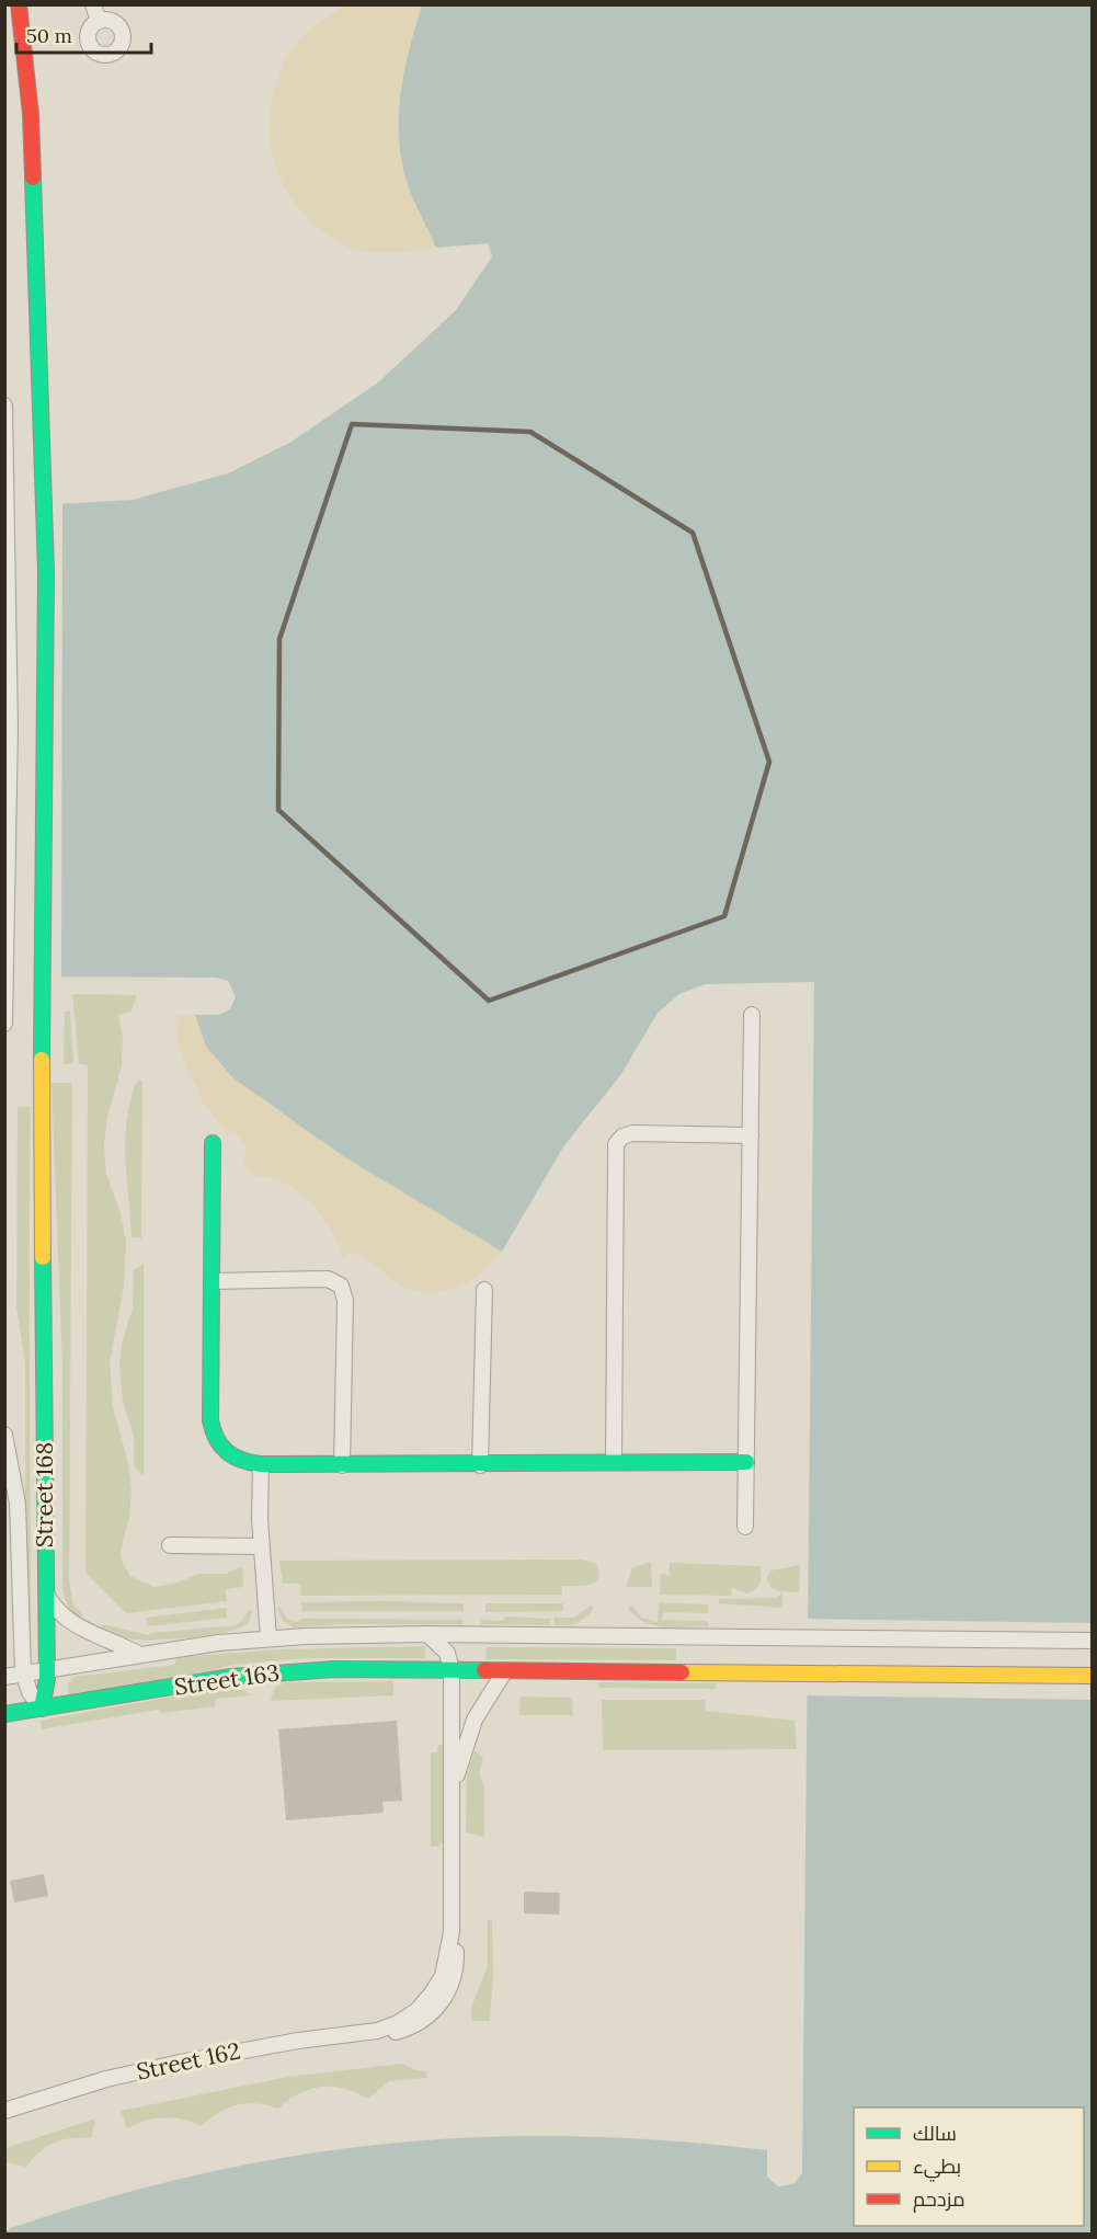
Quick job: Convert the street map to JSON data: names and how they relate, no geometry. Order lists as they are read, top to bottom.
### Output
{
  "streets": {
    "street": ["Street 168", "Street 163", "Street 162"]
  },
  "crossings": [
    ["Street 168", "Street 163"],
    ["Street 163", "Street 162"]
  ],
  "legend": ["سالك", "بطيء", "مزدحم"],
  "scale_bar": "50 m"
}
